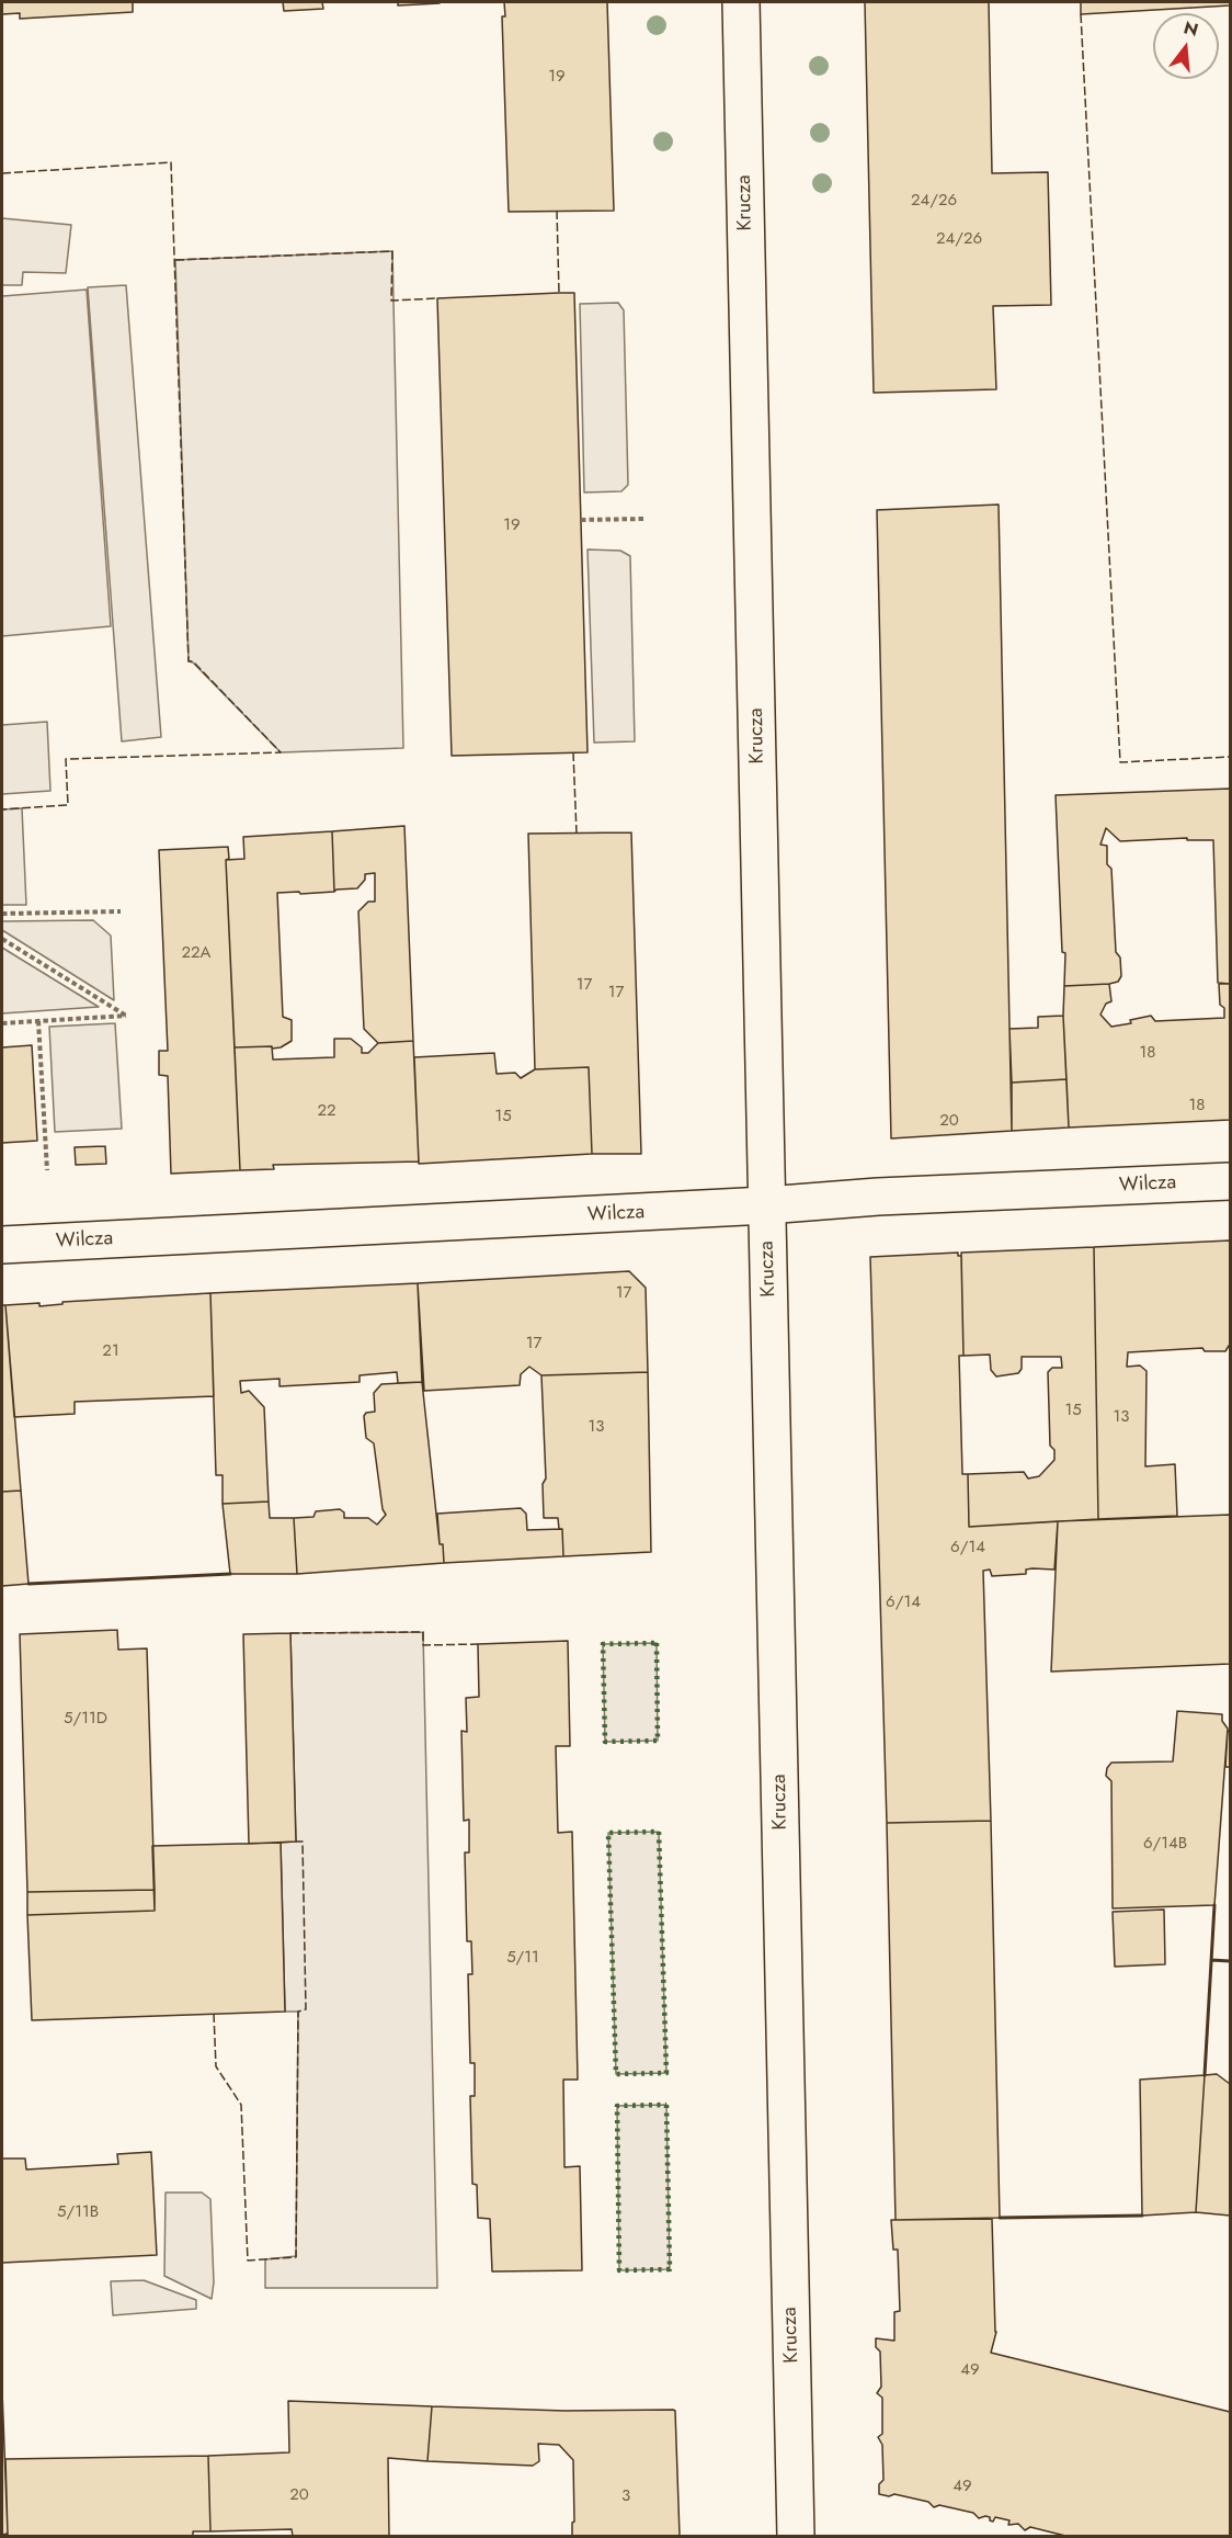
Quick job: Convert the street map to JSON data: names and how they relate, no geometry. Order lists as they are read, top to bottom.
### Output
{
  "streets": {
    "street": ["Krucza", "Wilcza"]
  },
  "crossings": [
    ["Krucza", "Wilcza"]
  ],
  "house_numbers": [
    "19",
    "24/26",
    "24/26",
    "19",
    "22A",
    "17",
    "17",
    "18",
    "18",
    "22",
    "15",
    "20",
    "17",
    "17",
    "21",
    "15",
    "13",
    "13",
    "6/14",
    "6/14",
    "5/11D",
    "6/14B",
    "5/11",
    "5/11B",
    "49",
    "49",
    "20",
    "3"
  ],
  "north": "top"
}
